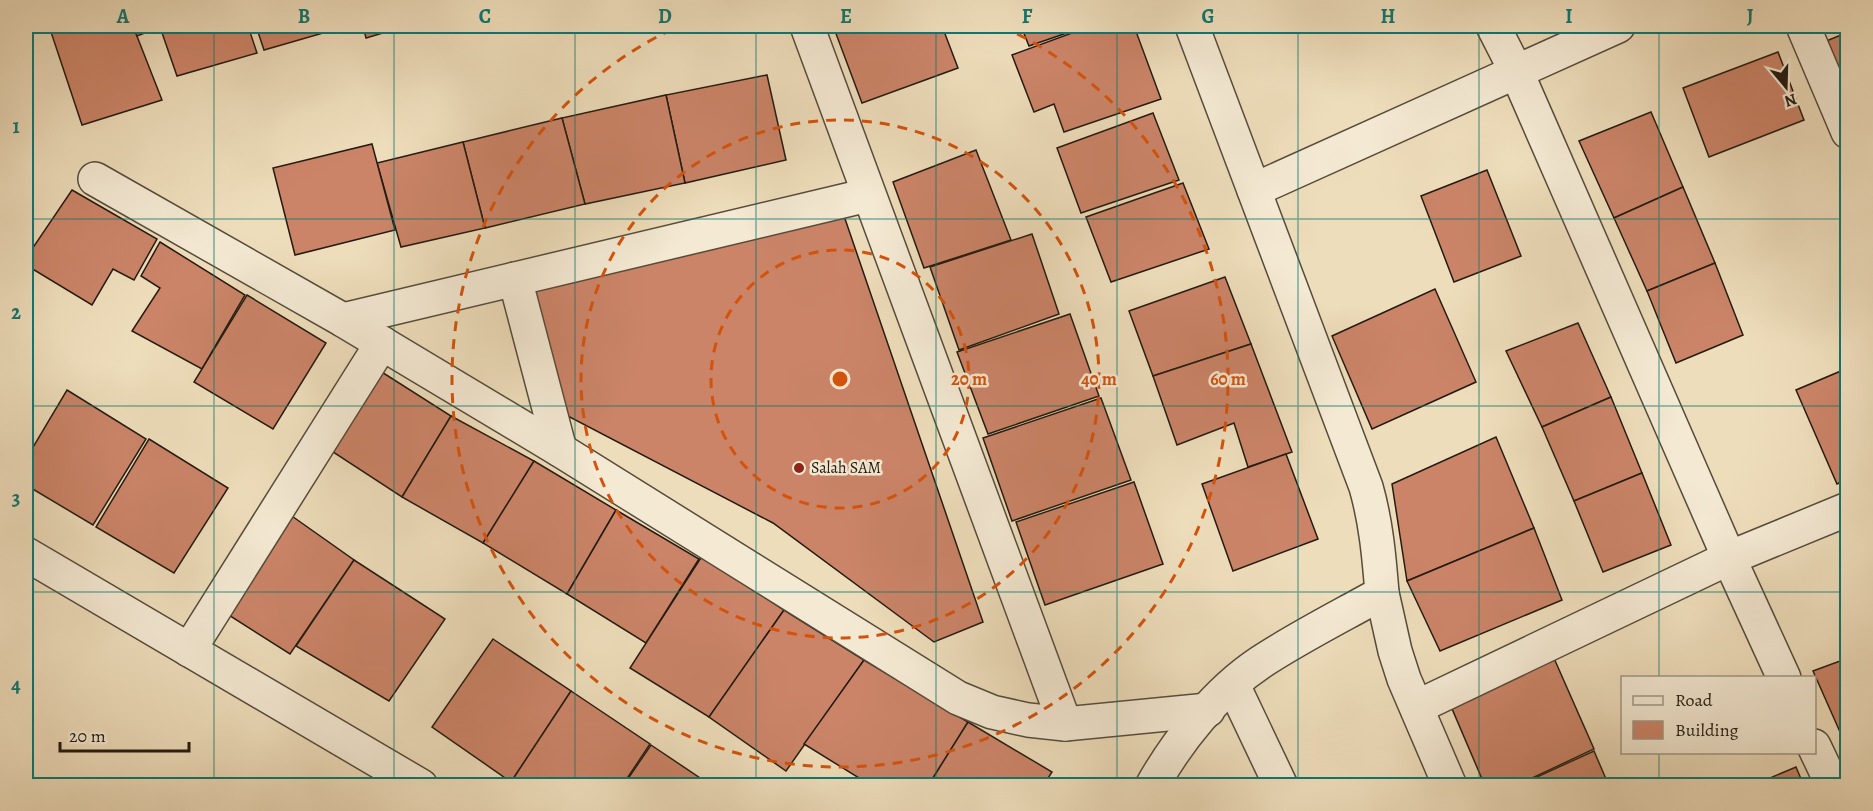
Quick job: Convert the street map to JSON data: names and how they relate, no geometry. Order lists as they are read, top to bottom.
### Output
{
  "places": ["Salah SAM"],
  "legend": ["Road", "Building"],
  "scale_bar": "20 m",
  "north": "bottom",
  "grid": {
    "columns": [
      "A",
      "B",
      "C",
      "D",
      "E",
      "F",
      "G",
      "H",
      "I",
      "J"
    ],
    "rows": [
      "1",
      "2",
      "3",
      "4"
    ]
  },
  "rings": ["20 m", "40 m", "60 m"]
}
